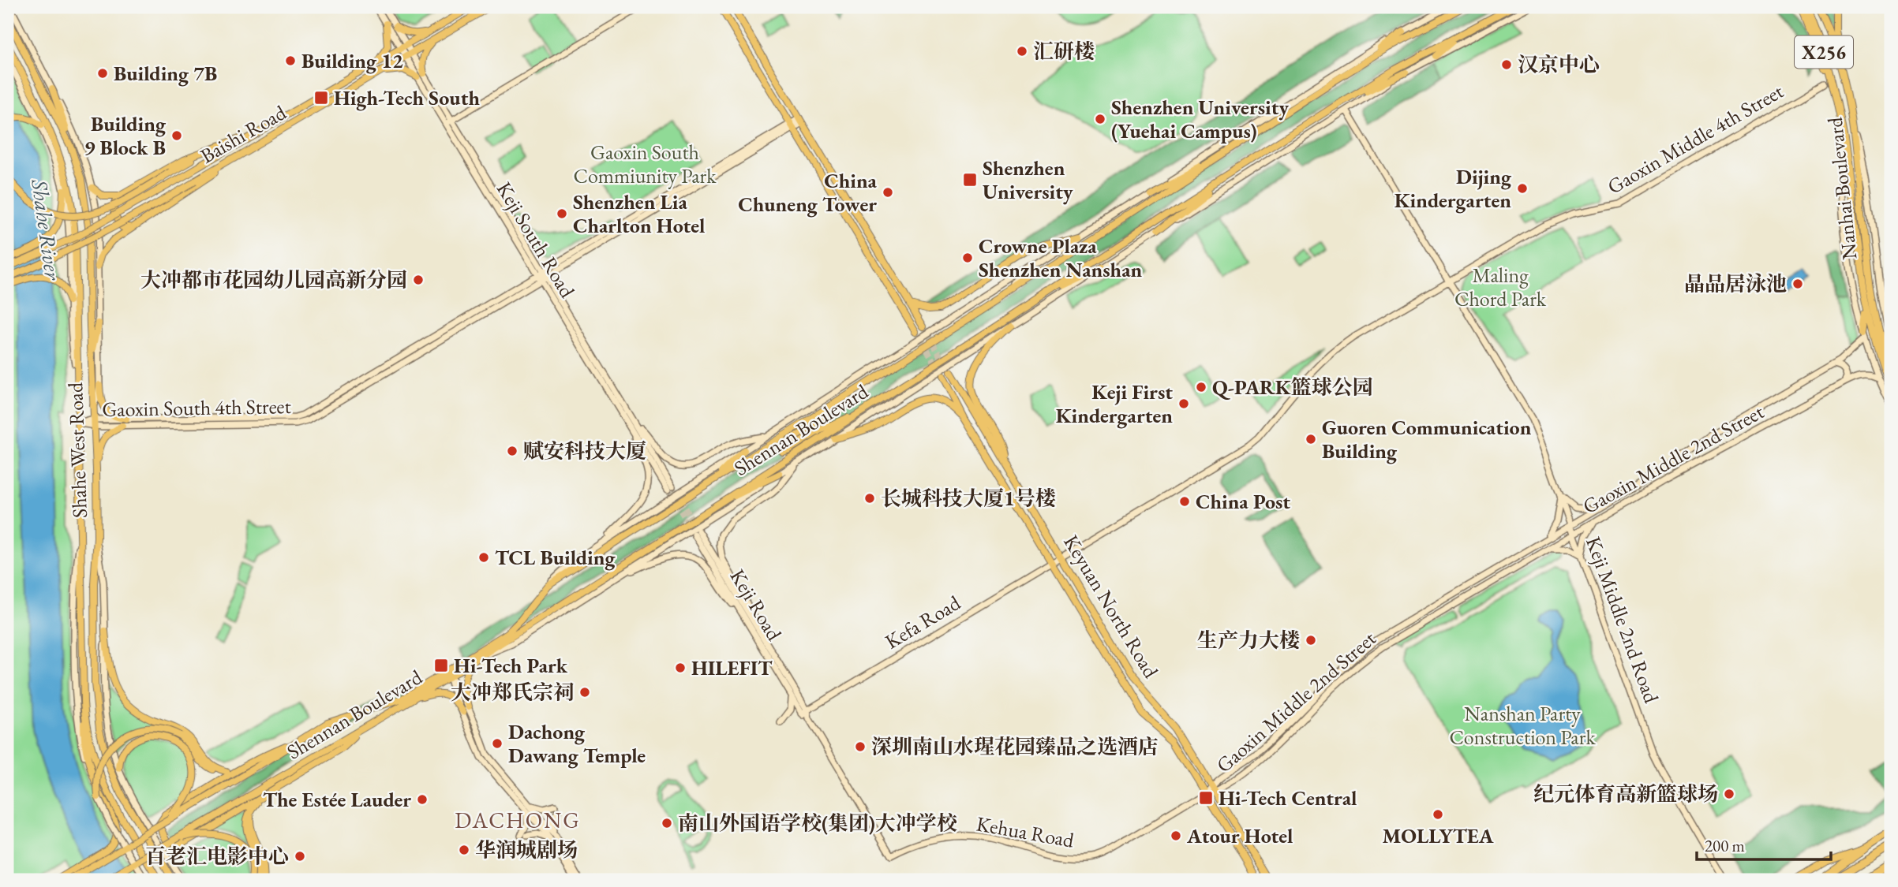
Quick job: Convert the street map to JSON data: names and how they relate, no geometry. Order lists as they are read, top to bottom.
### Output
{
  "streets": {
    "main road": [
      "X256",
      "Baishi Road",
      "Gaoxin Middle 4th Street",
      "Nanhai Boulevard",
      "Keji South Road",
      "Gaoxin South 4th Street",
      "Shennan Boulevard",
      "Shahe West Road",
      "Gaoxin Middle 2nd Street",
      "Keji Road",
      "Keyuan North Road",
      "Keji Middle 2nd Road",
      "Kefa Road",
      "Kehua Road"
    ]
  },
  "crossings": [
    ["Baishi Road", "Keji South Road"],
    ["Gaoxin Middle 4th Street", "Keyuan North Road"],
    ["Gaoxin Middle 4th Street", "Keji Middle 2nd Road"],
    ["Gaoxin Middle 4th Street", "Kefa Road"],
    ["Keji South Road", "Gaoxin South 4th Street"],
    ["Gaoxin South 4th Street", "Shahe West Road"],
    ["Gaoxin Middle 2nd Street", "Keyuan North Road"],
    ["Gaoxin Middle 2nd Street", "Keji Middle 2nd Road"],
    ["Gaoxin Middle 2nd Street", "Kehua Road"],
    ["Keji Road", "Kefa Road"],
    ["Keji Road", "Kehua Road"],
    ["Keyuan North Road", "Kefa Road"],
    ["Keyuan North Road", "Kehua Road"]
  ],
  "districts": ["DACHONG"],
  "water": ["Shahe River"],
  "parks": ["Gaoxin South Commiunity Park", "Maling Chord Park", "Nanshan Party Construction Park"],
  "places": {
    "other": [
      "汇研楼",
      "Building 12",
      "汉京中心",
      "Building 7B",
      "Shenzhen University (Yuehai Campus)",
      "Building 9 Block B",
      "Dijing Kindergarten",
      "China Chuneng Tower",
      "Shenzhen Lia Charlton Hotel",
      "Crowne Plaza Shenzhen Nanshan",
      "大冲都市花园幼儿园高新分园",
      "晶品居泳池",
      "Q-PARK篮球公园",
      "Keji First Kindergarten",
      "Guoren Communication Building",
      "赋安科技大厦",
      "长城科技大厦1号楼",
      "China Post",
      "TCL Building",
      "生产力大楼",
      "HILEFIT",
      "大冲郑氏宗祠",
      "Dachong Dawang Temple",
      "深圳南山水瑆花园臻品之选酒店",
      "纪元体育高新篮球场",
      "The Estée Lauder",
      "MOLLYTEA",
      "南山外国语学校(集团)大冲学校",
      "Atour Hotel",
      "华润城剧场",
      "百老汇电影中心"
    ],
    "transit": [
      "High-Tech South",
      "Shenzhen University",
      "Hi-Tech Park",
      "Hi-Tech Central"
    ]
  },
  "scale_bar": "200 m"
}
